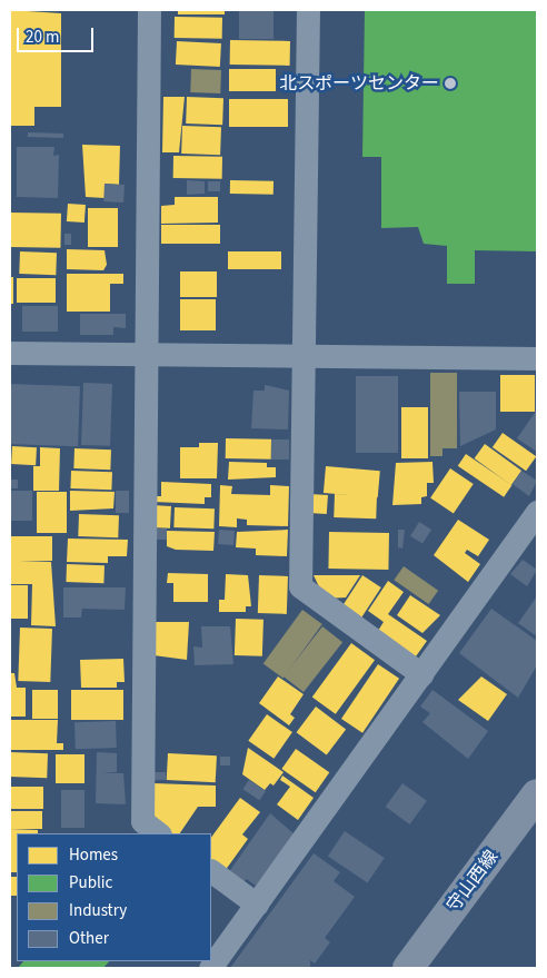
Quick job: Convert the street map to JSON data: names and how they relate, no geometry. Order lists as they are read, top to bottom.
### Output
{
  "streets": {
    "main road": ["守山西線"]
  },
  "places": ["北スポーツセンター"],
  "legend": [
    "Homes",
    "Public",
    "Industry",
    "Other"
  ],
  "scale_bar": "20 m"
}
